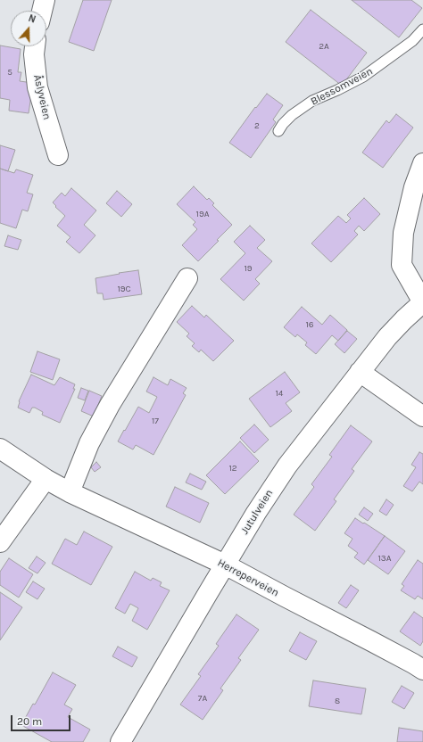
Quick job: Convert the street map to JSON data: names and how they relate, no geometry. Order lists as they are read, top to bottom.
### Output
{
  "streets": {
    "street": ["Åslyveien", "Jutulveien", "Herreperveien"],
    "lane": ["Blessomveien"]
  },
  "crossings": [
    ["Jutulveien", "Herreperveien"]
  ],
  "house_numbers": [
    "2A",
    "5",
    "2",
    "19A",
    "19",
    "19C",
    "16",
    "14",
    "17",
    "12",
    "13A",
    "7A",
    "8"
  ],
  "scale_bar": "20 m",
  "north": "top"
}
